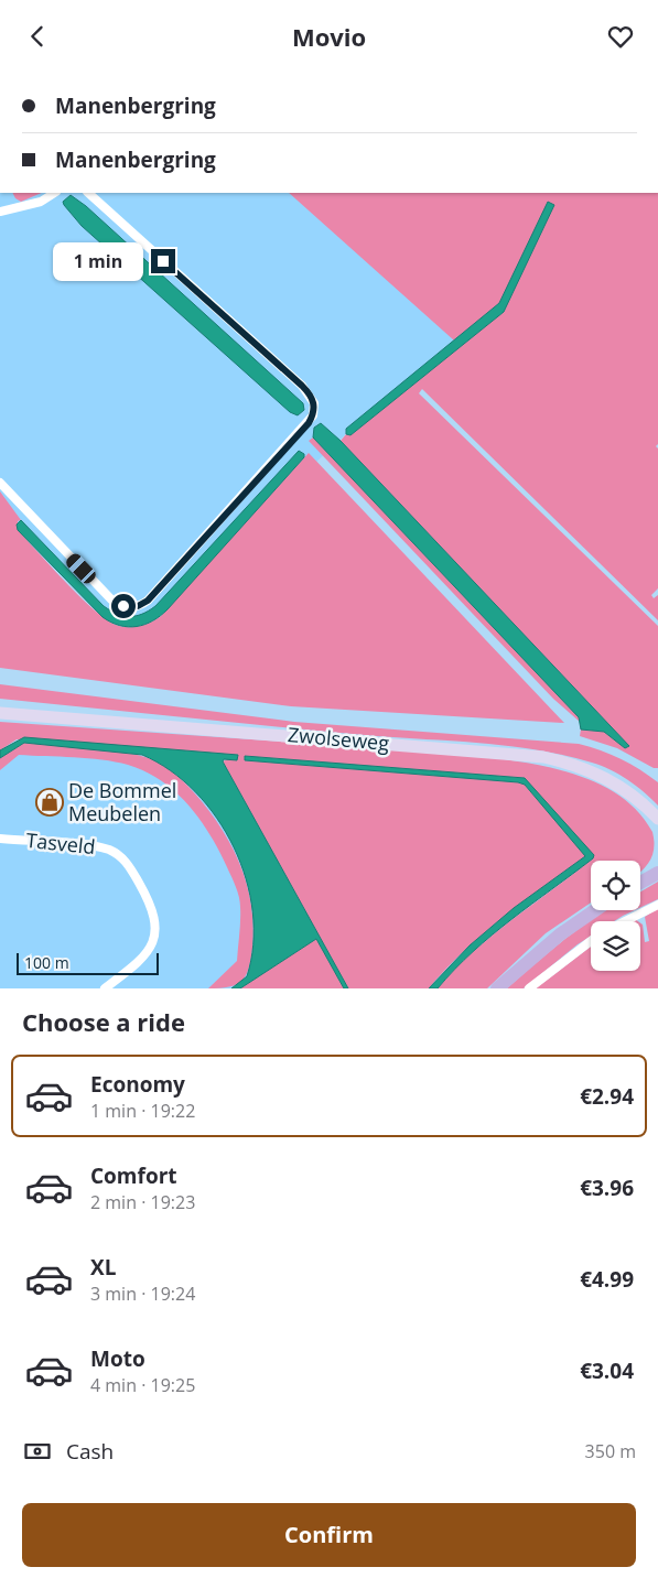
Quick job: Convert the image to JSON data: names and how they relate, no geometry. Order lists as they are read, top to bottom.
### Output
{
  "streets": {
    "main road": ["Zwolseweg"],
    "street": ["Tasveld"]
  },
  "places": {
    "shop": ["De Bommel Meubelen"]
  },
  "scale_bar": "100 m",
  "page": {
    "header": "Movio",
    "banner": ["Manenbergring", "Manenbergring"],
    "bubble": "1 min",
    "scale": "100 m",
    "heading": "Choose a ride",
    "list": [
      {
        "name": "Economy",
        "note": "1 min · 19:22",
        "value": "€2.94"
      },
      {
        "name": "Comfort",
        "note": "2 min · 19:23",
        "value": "€3.96"
      },
      {
        "name": "XL",
        "note": "3 min · 19:24",
        "value": "€4.99"
      },
      {
        "name": "Moto",
        "note": "4 min · 19:25",
        "value": "€3.04"
      }
    ],
    "pay": ["Cash", "350 m"],
    "buttons": "Confirm"
  }
}
